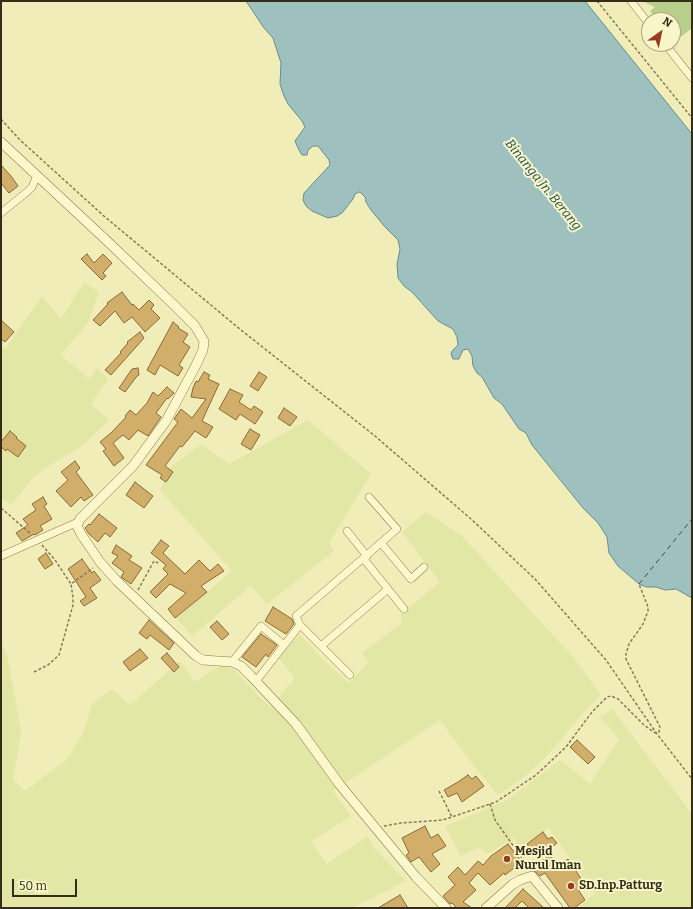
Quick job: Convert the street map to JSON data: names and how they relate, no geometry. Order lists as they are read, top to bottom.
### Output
{
  "water": ["Binanga Jn. Berang"],
  "places": ["Mesjid Nurul Iman", "SD.Inp.Patturg"],
  "scale_bar": "50 m",
  "north": "top right"
}
